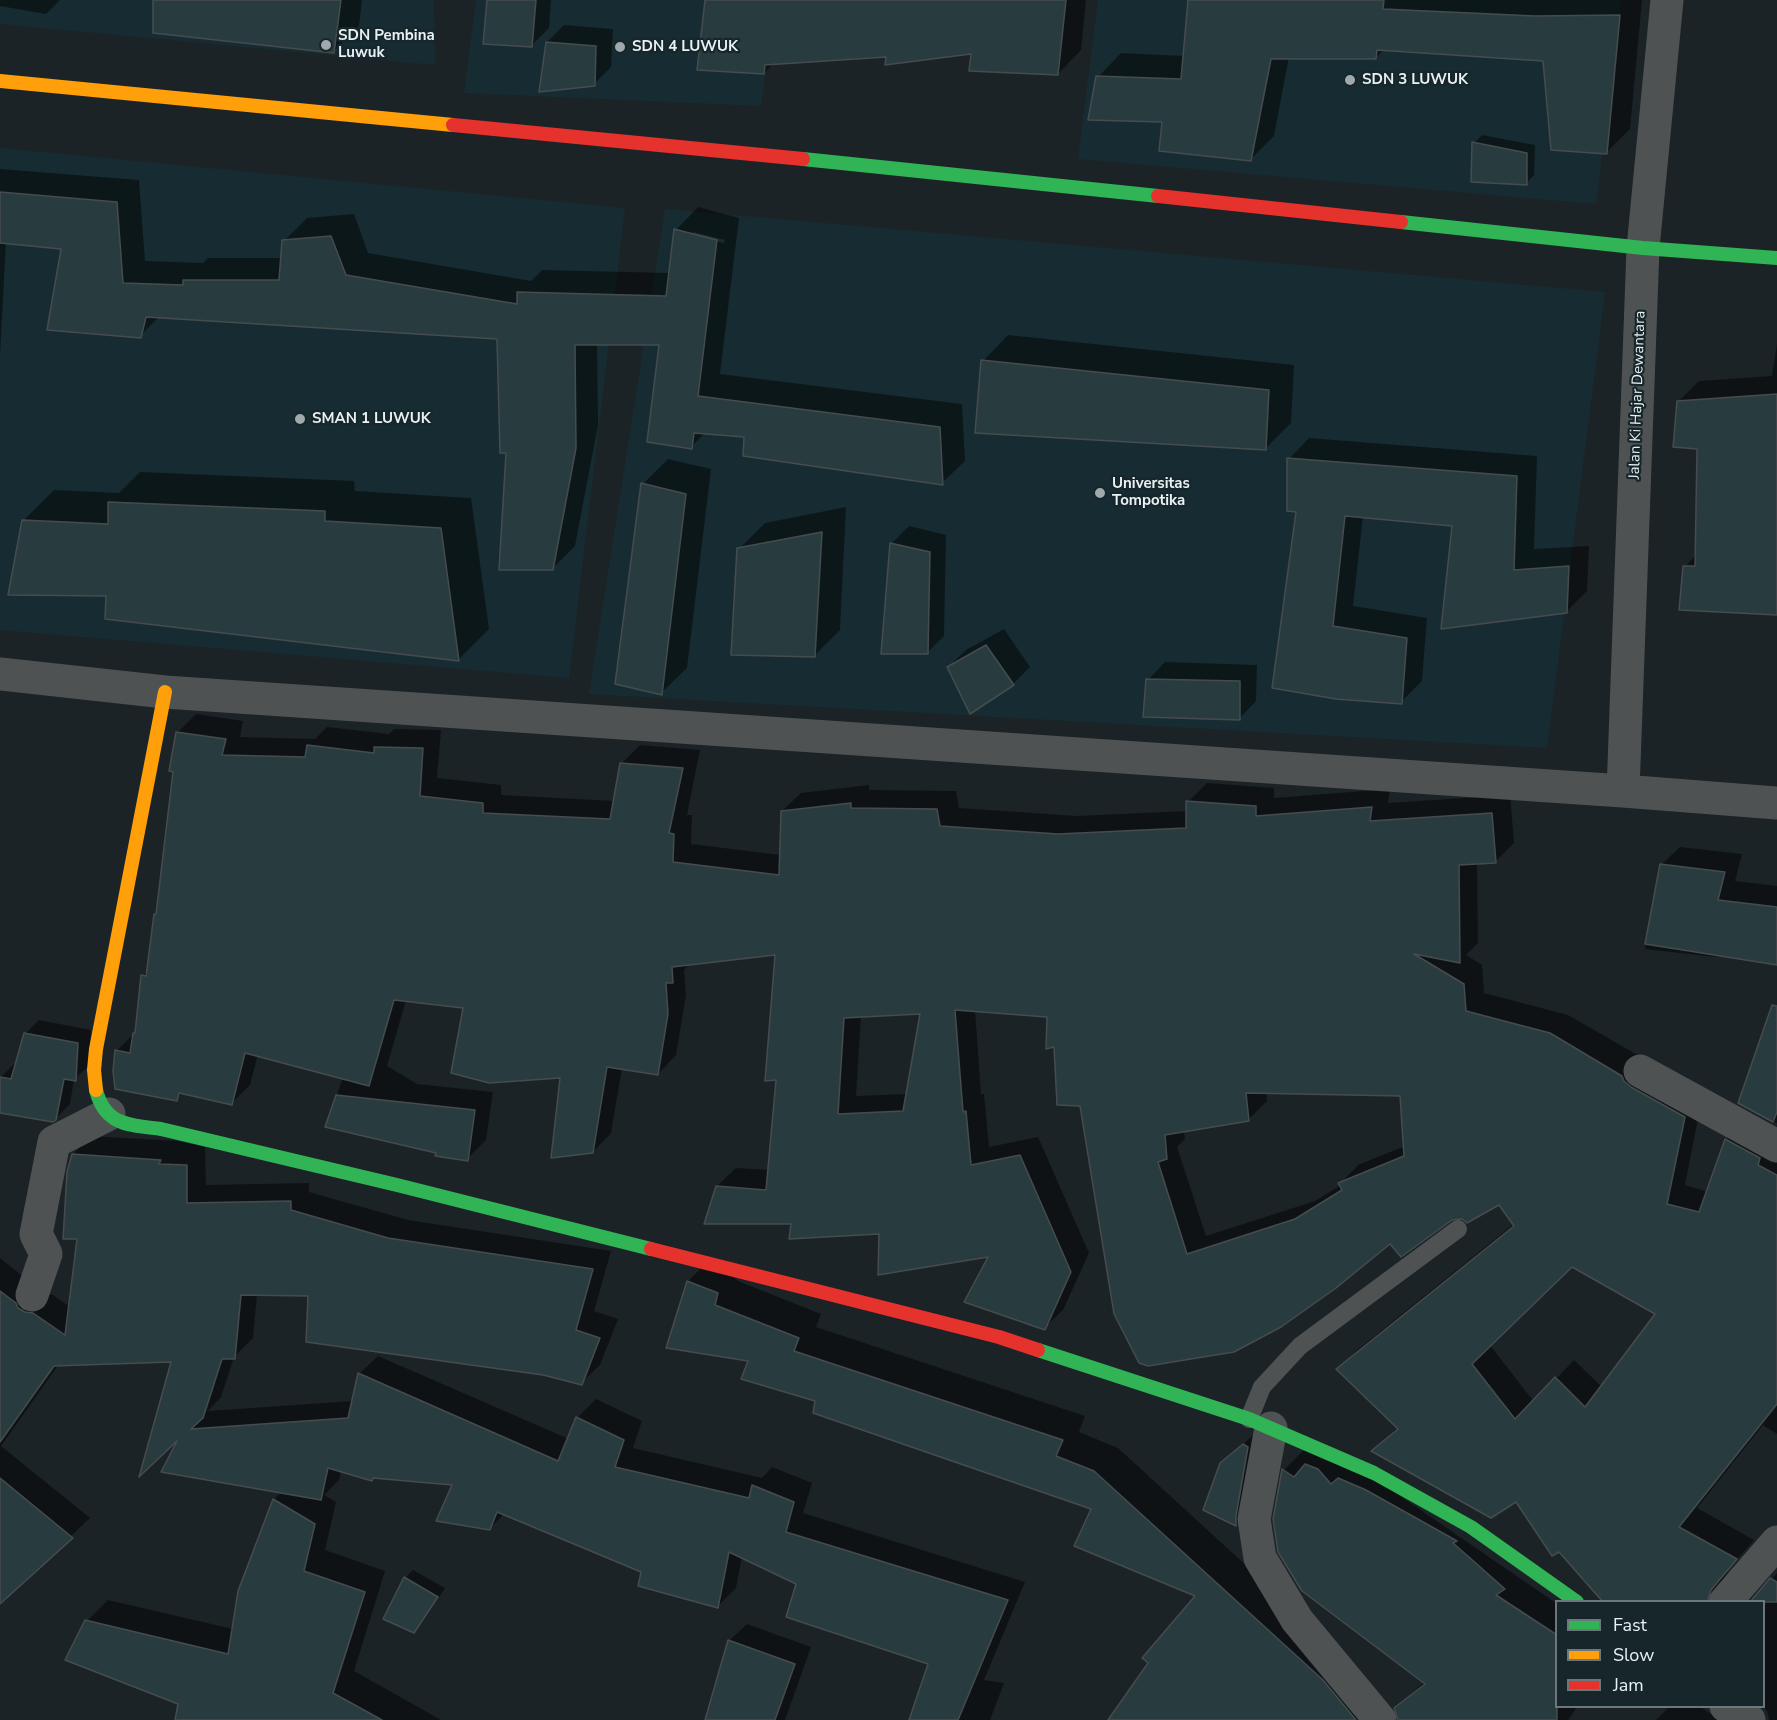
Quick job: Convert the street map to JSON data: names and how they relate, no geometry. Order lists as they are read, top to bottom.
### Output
{
  "streets": {
    "street": ["Jalan Ki Hajar Dewantara"]
  },
  "places": [
    "SDN Pembina Luwuk",
    "SDN 4 LUWUK",
    "SDN 3 LUWUK",
    "SMAN 1 LUWUK",
    "Universitas Tompotika"
  ],
  "legend": ["Fast", "Slow", "Jam"]
}
